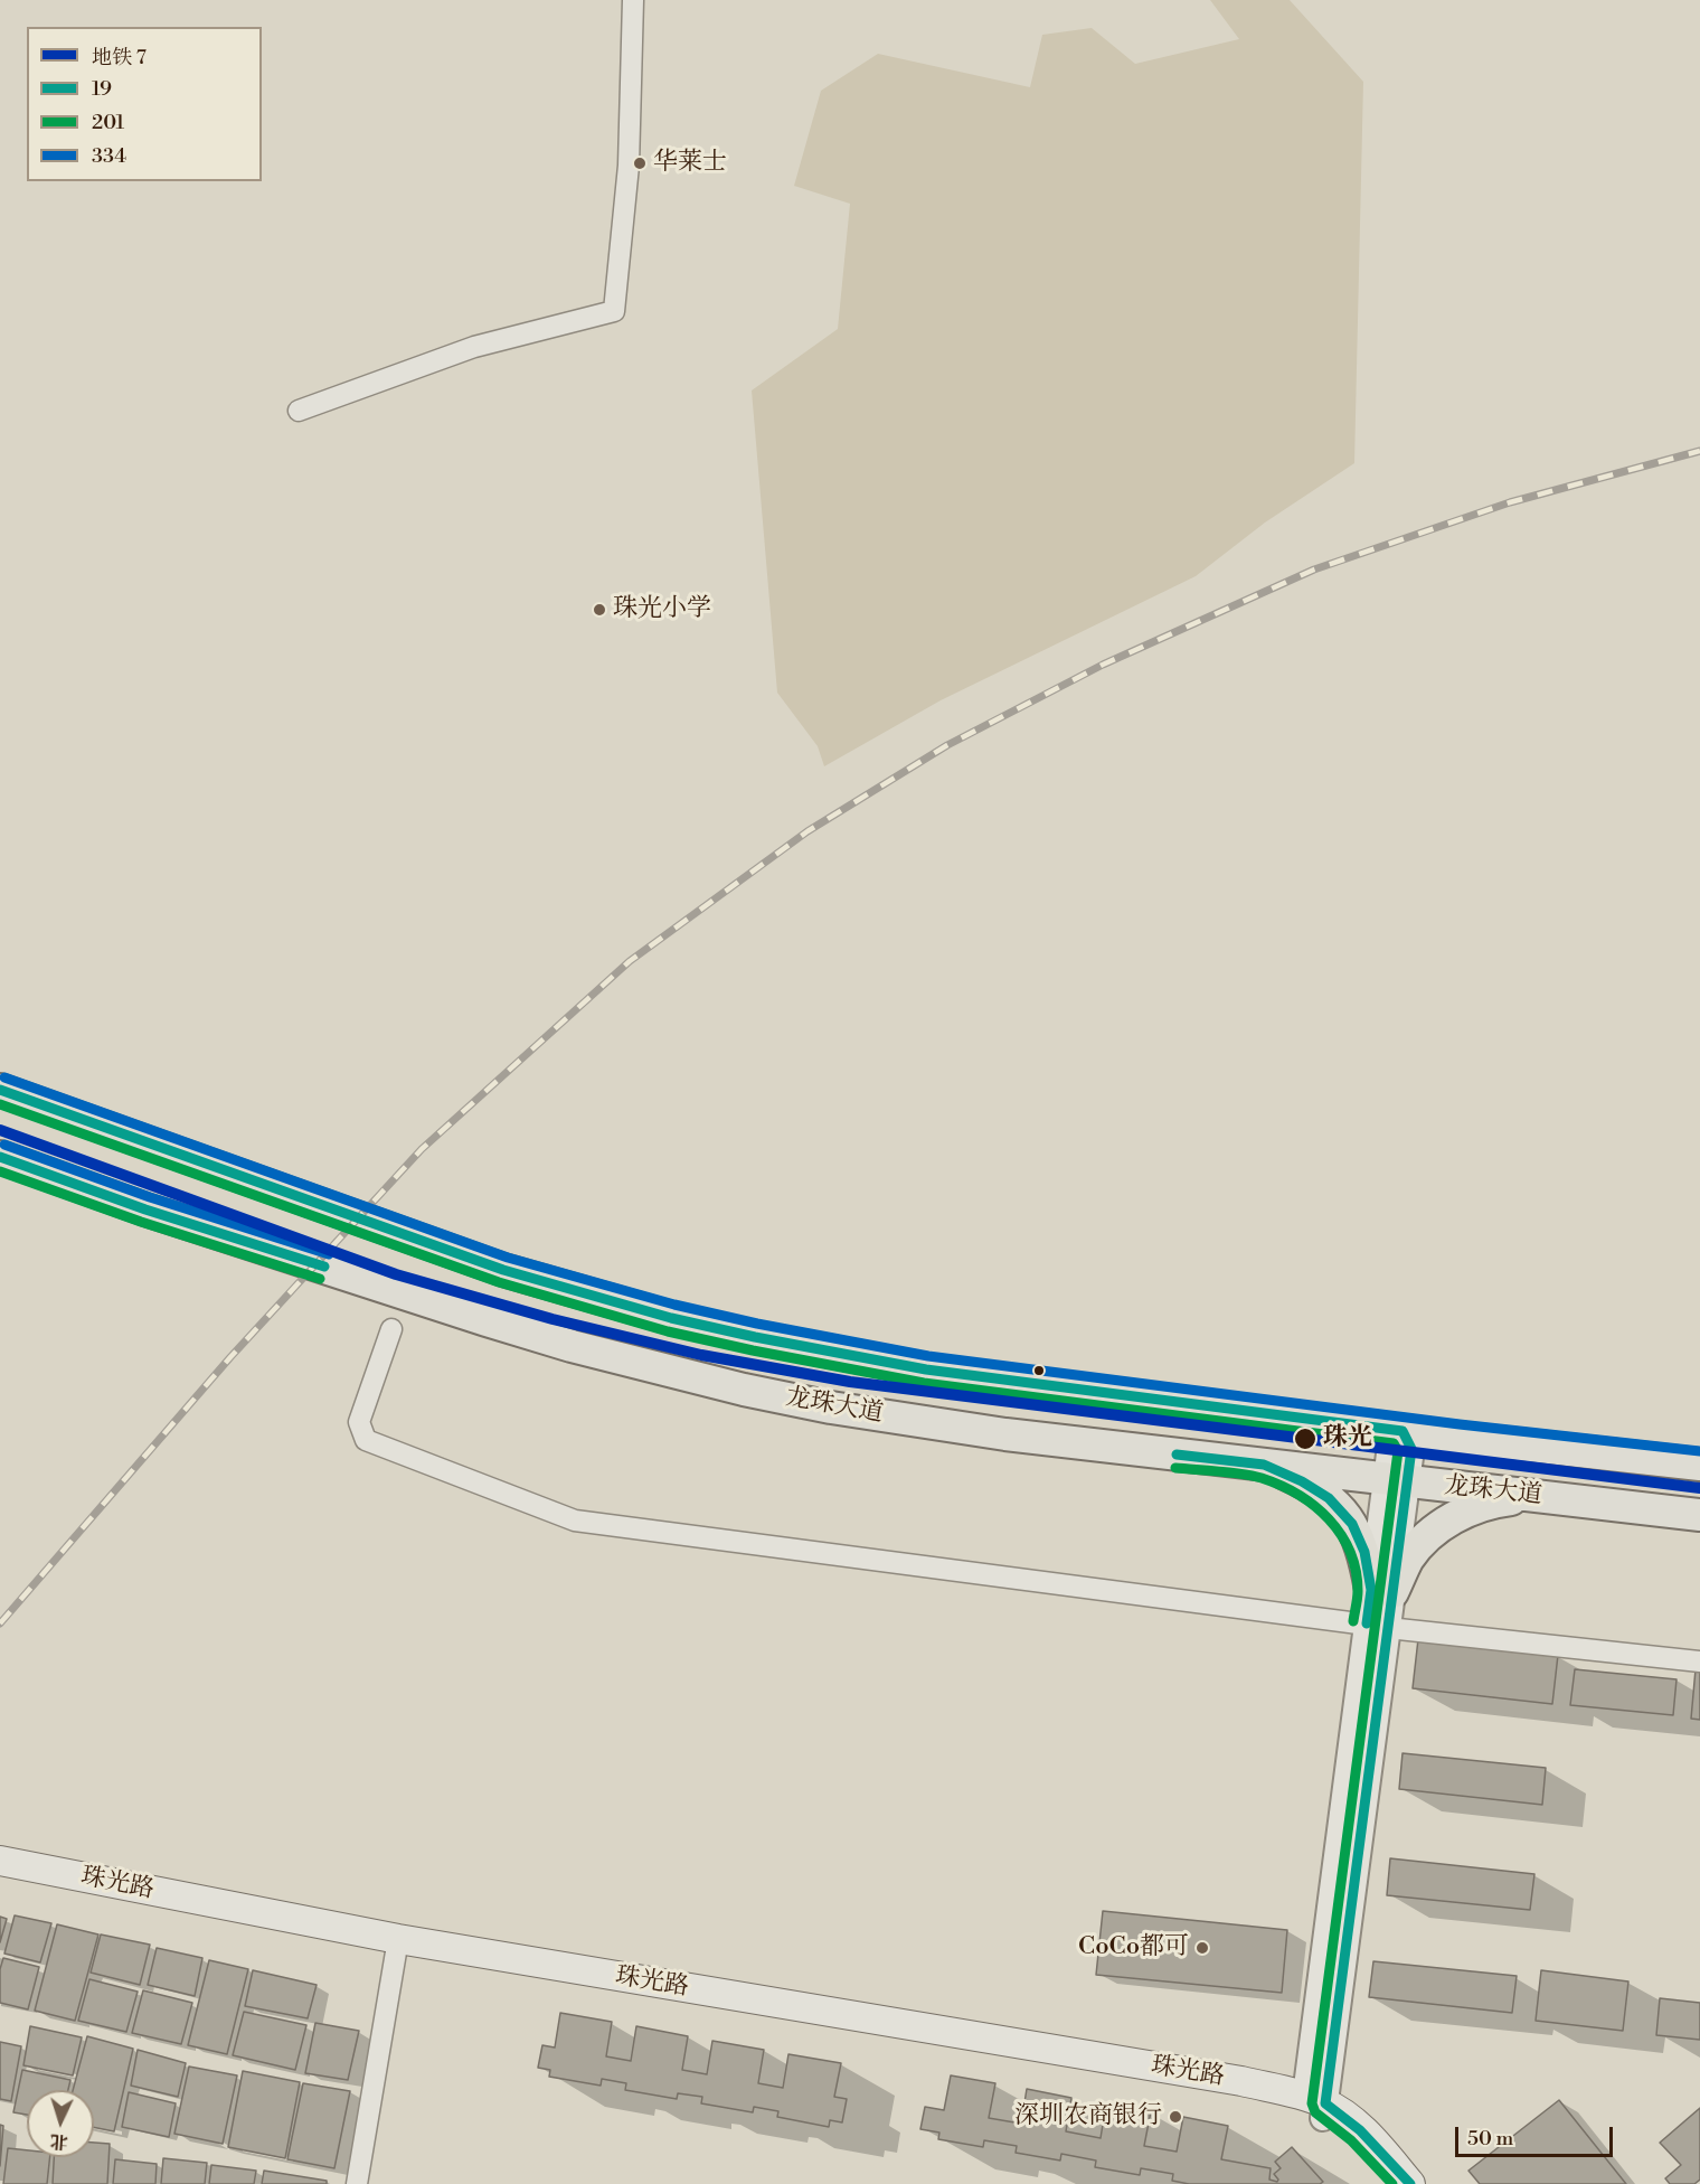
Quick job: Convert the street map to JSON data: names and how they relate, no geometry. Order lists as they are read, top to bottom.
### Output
{
  "streets": {
    "main road": ["龙珠大道", "珠光路"]
  },
  "places": [
    "华莱士",
    "珠光小学",
    "珠光",
    "CoCo都可",
    "深圳农商银行"
  ],
  "lines": [
    "transit line 334",
    "transit line 19",
    "transit line 201",
    "metro line 7"
  ],
  "legend": [
    "地铁 7",
    "19",
    "201",
    "334"
  ],
  "scale_bar": "50 m",
  "north": "bottom"
}
